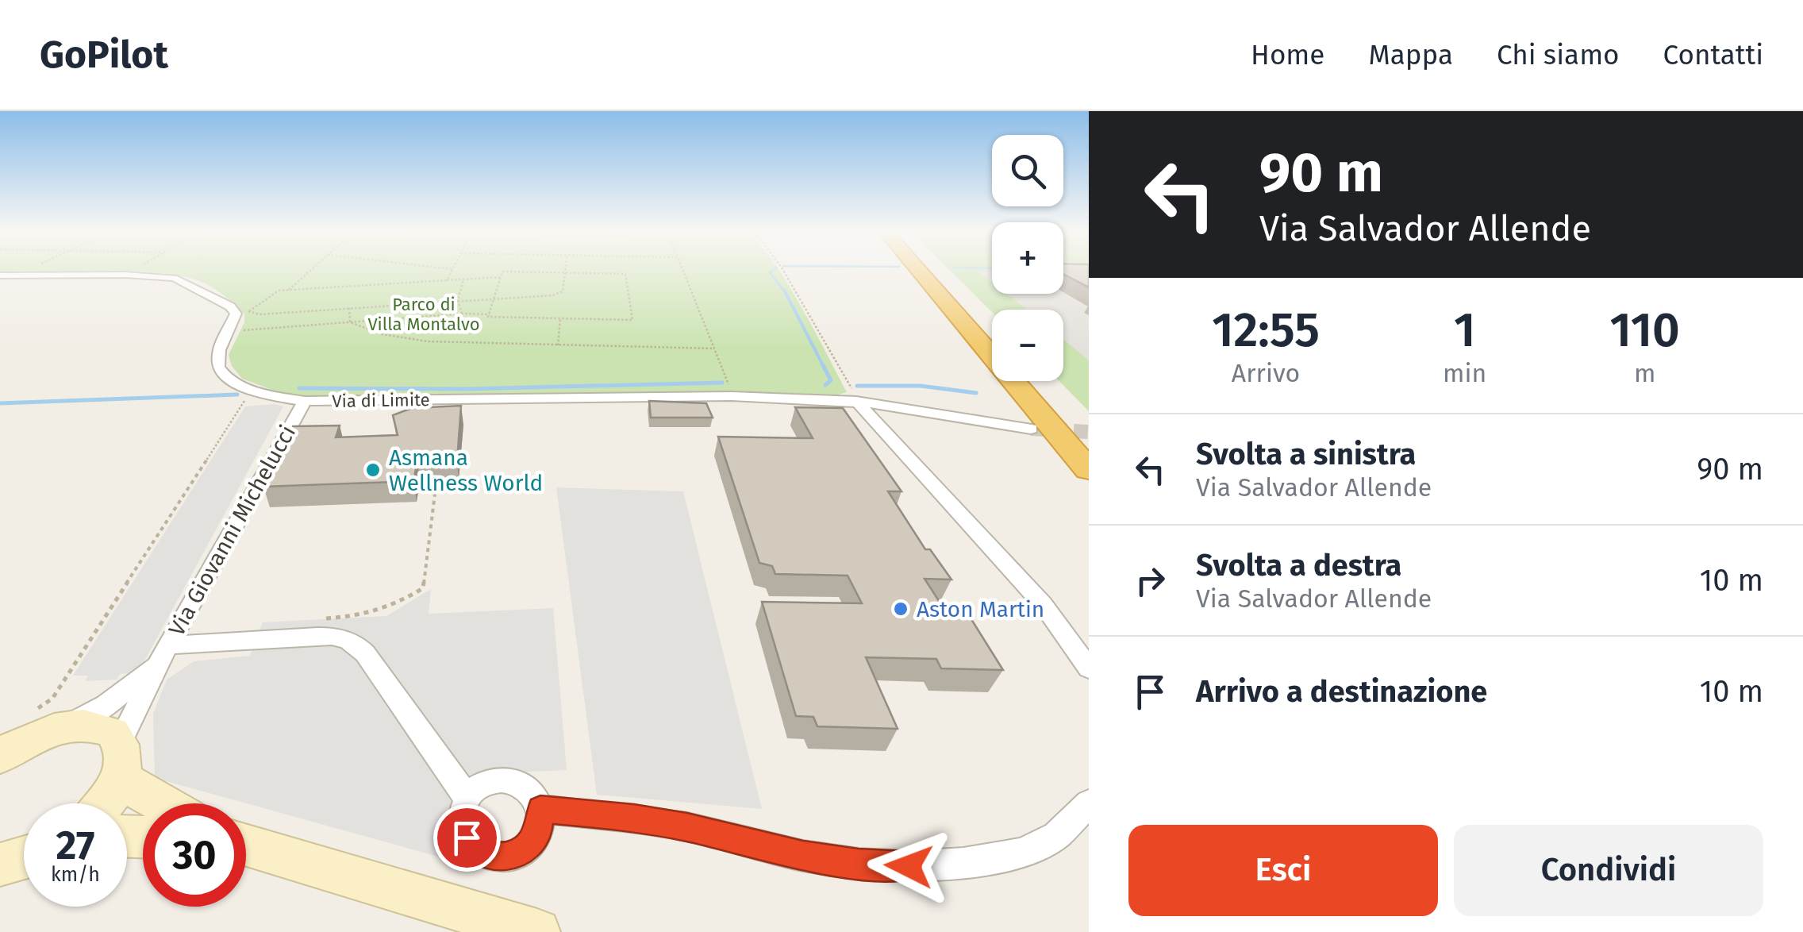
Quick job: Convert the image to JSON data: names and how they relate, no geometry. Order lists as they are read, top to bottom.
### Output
{
  "streets": {
    "street": ["Via di Limite", "Via Giovanni Michelucci"]
  },
  "crossings": [
    ["Via di Limite", "Via Giovanni Michelucci"]
  ],
  "parks": ["Parco di Villa Montalvo"],
  "places": ["Asmana Wellness World", "Aston Martin"],
  "page": {
    "header": "GoPilot",
    "nav": [
      "Home",
      "Mappa",
      "Chi siamo",
      "Contatti"
    ],
    "turn": ["90 m", "Via Salvador Allende"],
    "map_buttons": ["+", "−"],
    "eta": [
      "12:55",
      "Arrivo",
      "1",
      "min",
      "110",
      "m"
    ],
    "list": [
      {
        "name": "Svolta a sinistra",
        "note": "Via Salvador Allende",
        "value": "90 m"
      },
      {
        "name": "Svolta a destra",
        "note": "Via Salvador Allende",
        "value": "10 m"
      },
      {
        "name": "Arrivo a destinazione",
        "value": "10 m"
      }
    ],
    "speed": "27 km/h",
    "limit": "30",
    "buttons": ["Esci", "Condividi"]
  }
}
